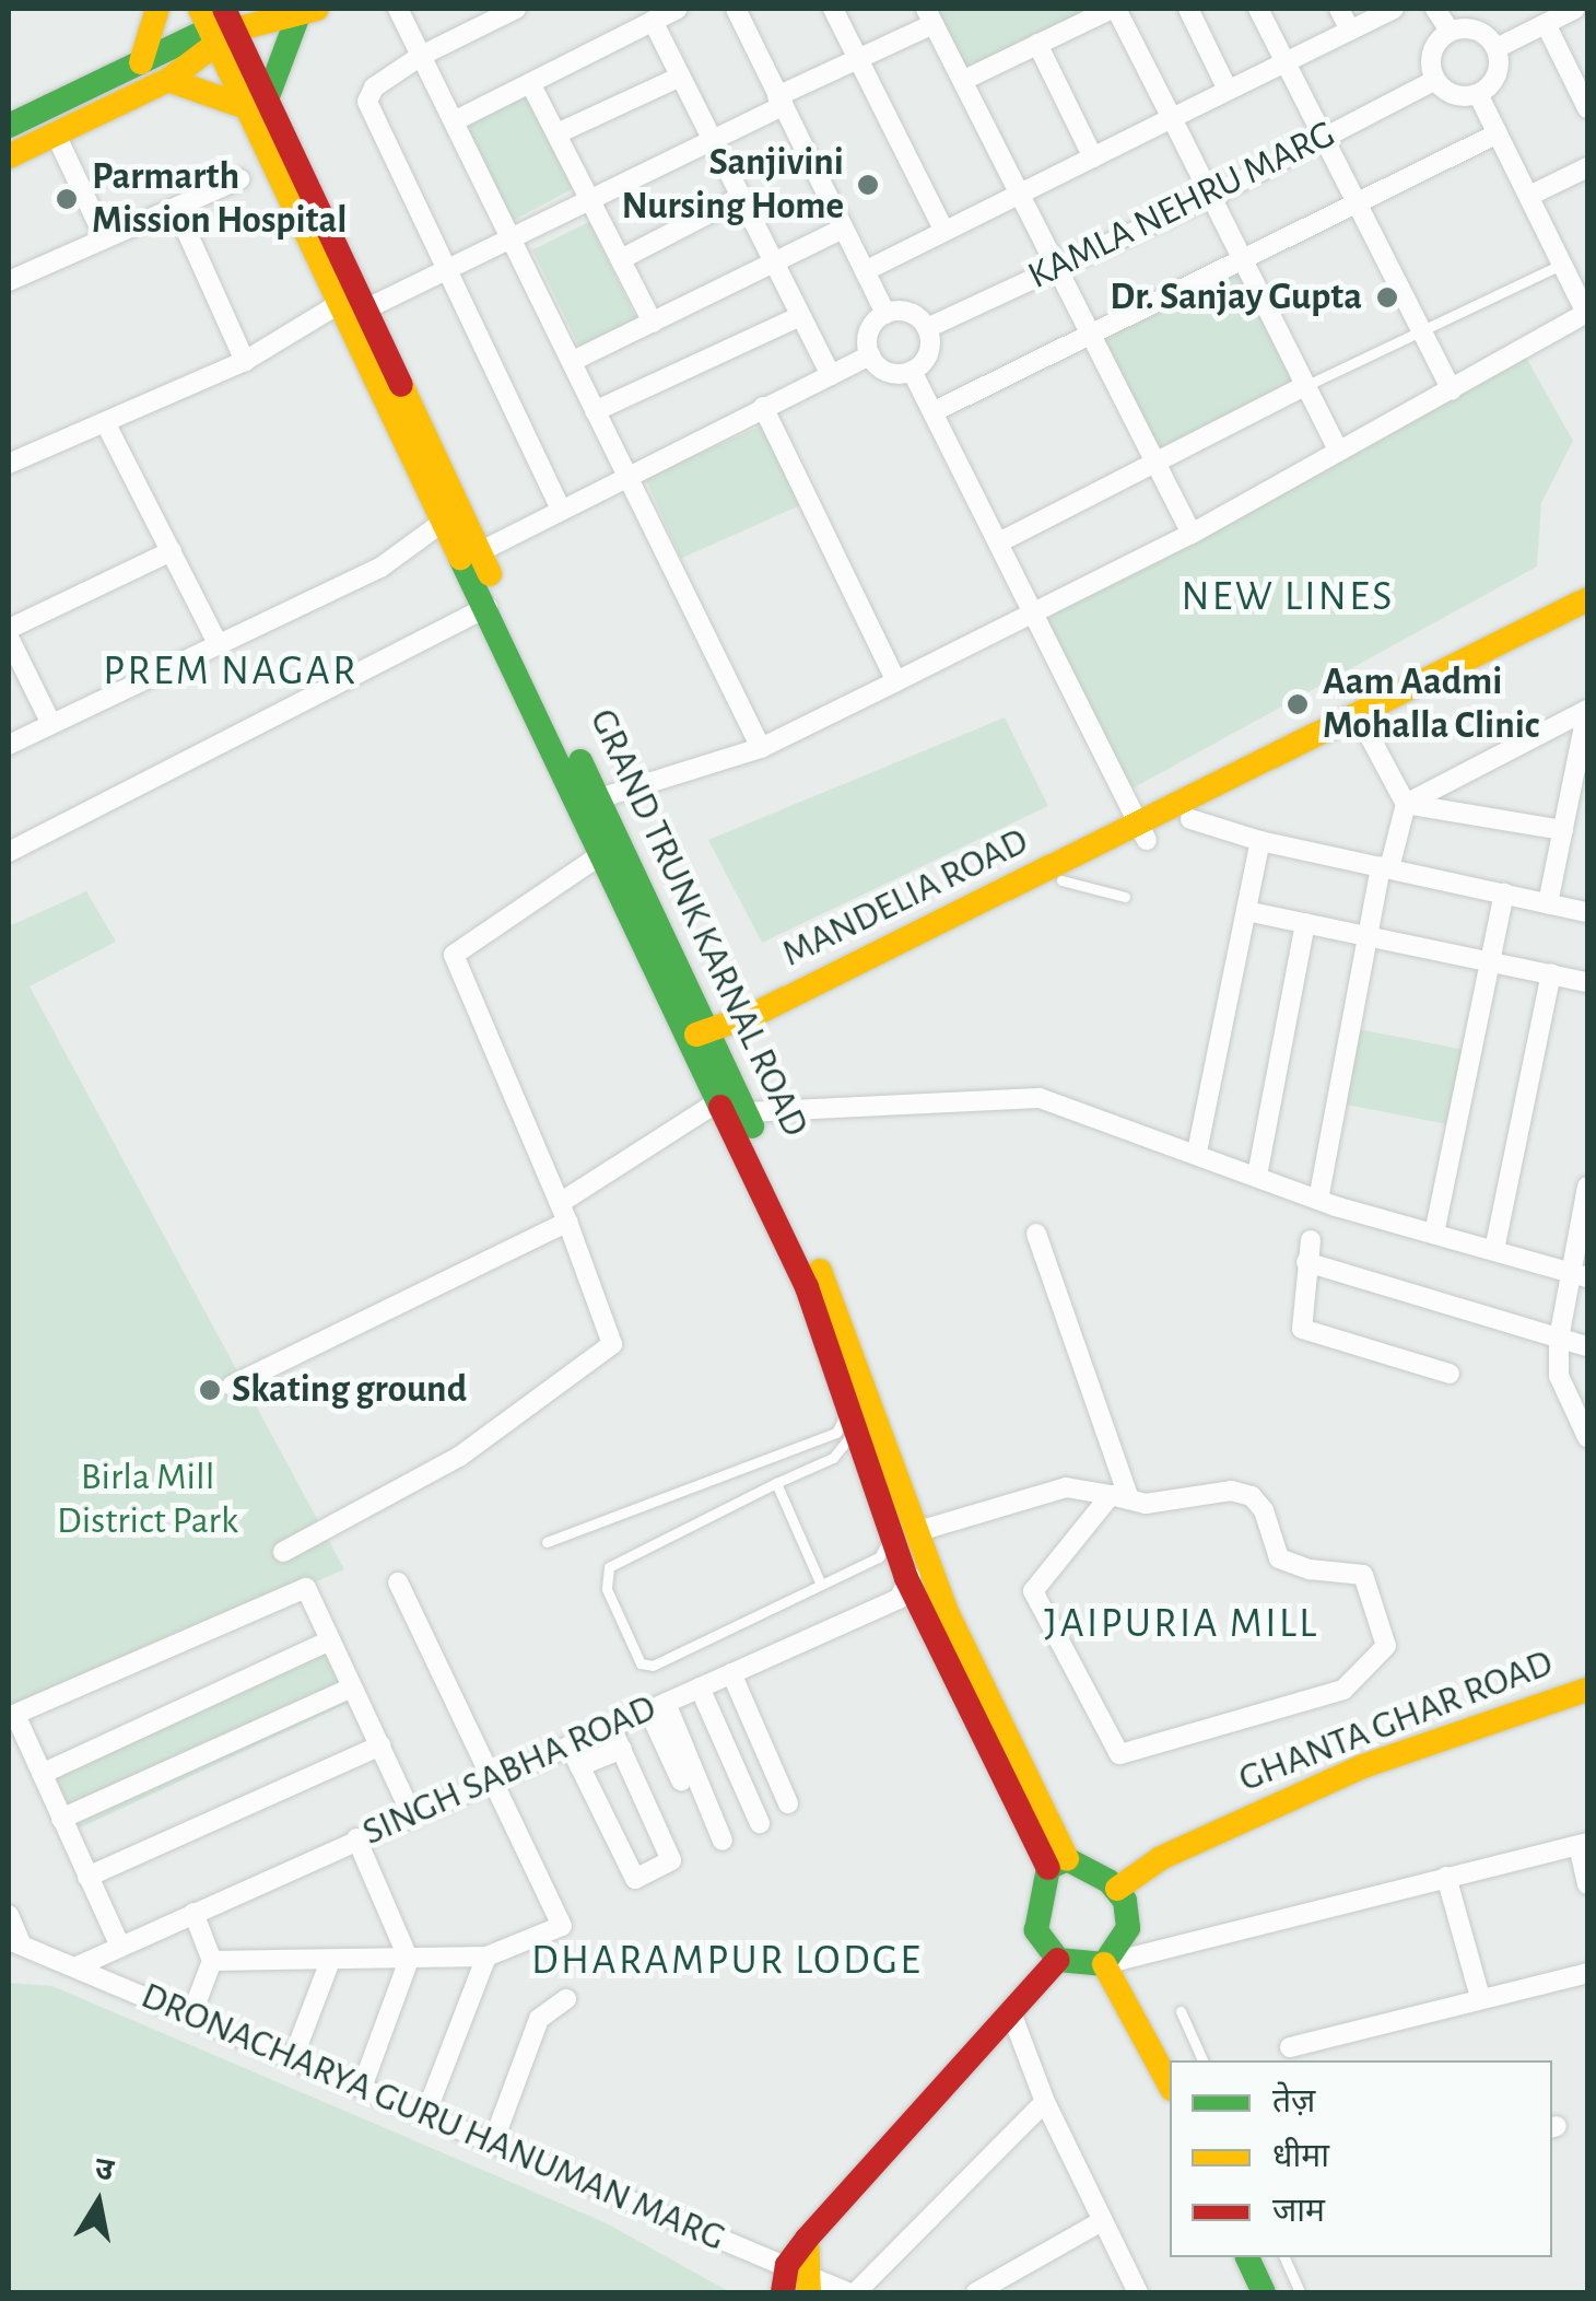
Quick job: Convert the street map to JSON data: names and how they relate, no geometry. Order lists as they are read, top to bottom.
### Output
{
  "streets": {
    "main road": ["MANDELIA ROAD", "GRAND TRUNK KARNAL ROAD", "GHANTA GHAR ROAD"],
    "street": ["KAMLA NEHRU MARG", "SINGH SABHA ROAD", "DRONACHARYA GURU HANUMAN MARG"]
  },
  "crossings": [
    ["MANDELIA ROAD", "GRAND TRUNK KARNAL ROAD"],
    ["GRAND TRUNK KARNAL ROAD", "GHANTA GHAR ROAD"],
    ["GRAND TRUNK KARNAL ROAD", "SINGH SABHA ROAD"],
    ["SINGH SABHA ROAD", "DRONACHARYA GURU HANUMAN MARG"]
  ],
  "districts": [
    "NEW LINES",
    "PREM NAGAR",
    "JAIPURIA MILL",
    "DHARAMPUR LODGE"
  ],
  "parks": ["Birla Mill District Park"],
  "places": [
    "Sanjivini Nursing Home",
    "Parmarth Mission Hospital",
    "Dr. Sanjay Gupta",
    "Aam Aadmi Mohalla Clinic",
    "Skating ground"
  ],
  "legend": ["तेज़", "धीमा", "जाम"],
  "north": "top"
}
